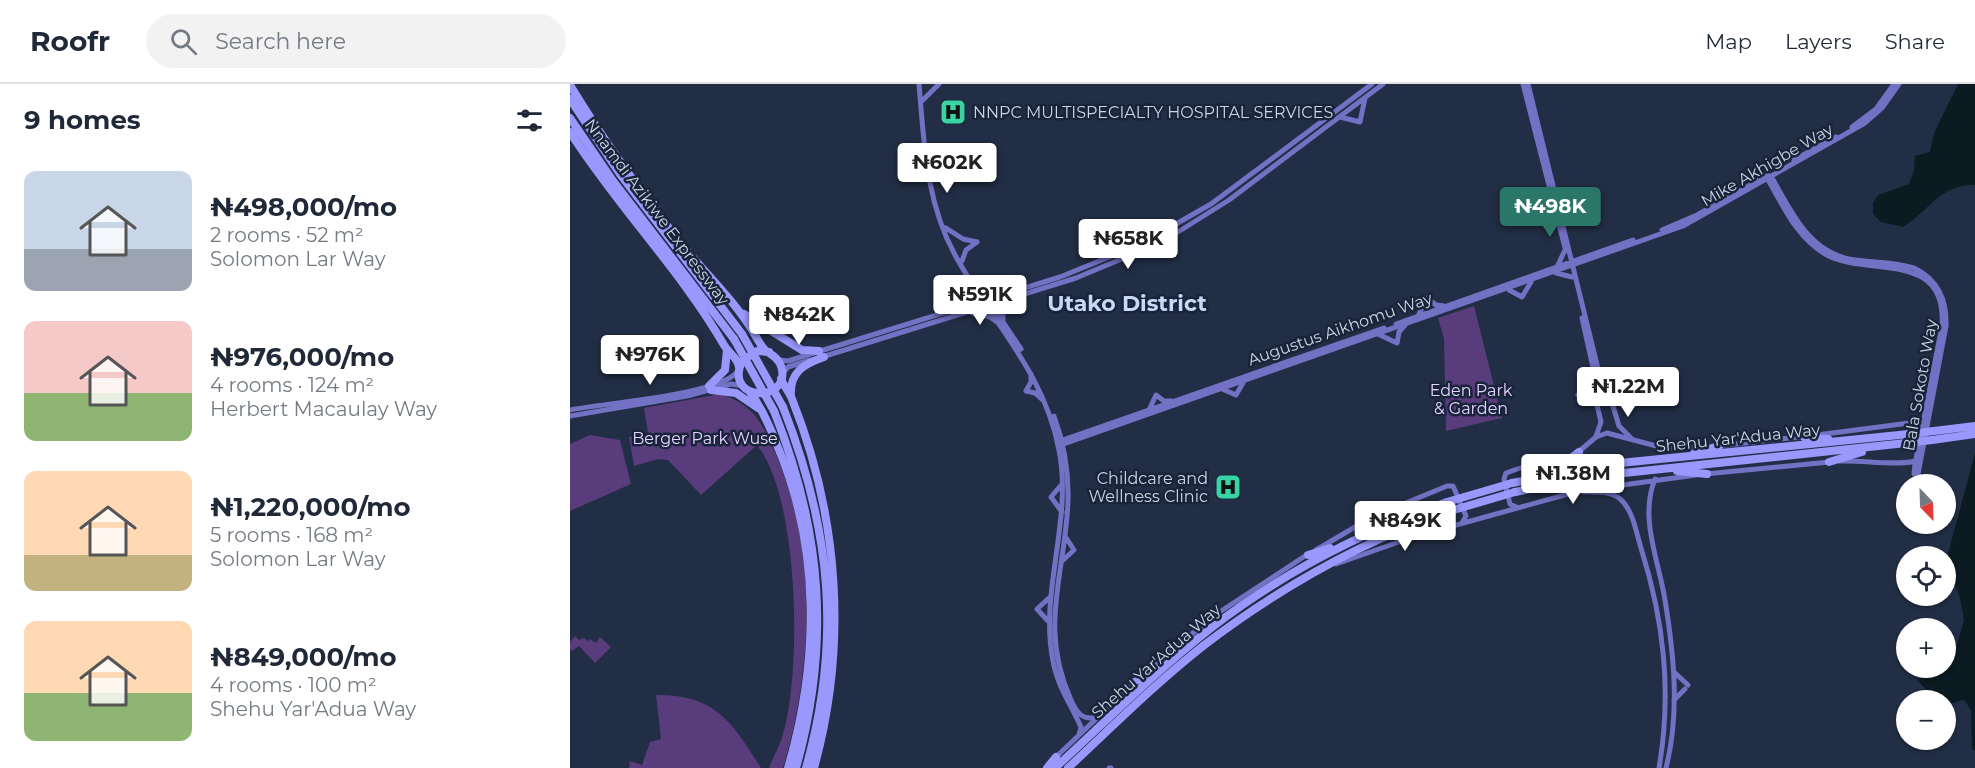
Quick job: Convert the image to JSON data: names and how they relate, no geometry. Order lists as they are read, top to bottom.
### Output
{
  "streets": {
    "highway": ["Nnamdi Azikiwe Expressway", "Shehu Yar'Adua Way"],
    "street": ["Mike Akhigbe Way", "Augustus Aikhomu Way", "Bala Sokoto Way"]
  },
  "crossings": [
    ["Mike Akhigbe Way", "Augustus Aikhomu Way"],
    ["Mike Akhigbe Way", "Bala Sokoto Way"],
    ["Bala Sokoto Way", "Shehu Yar'Adua Way"]
  ],
  "districts": ["Utako District"],
  "parks": ["Eden Park & Garden", "Berger Park Wuse"],
  "places": {
    "hospital": ["NNPC MULTISPECIALTY HOSPITAL SERVICES", "Childcare and Wellness Clinic"]
  },
  "north": "bottom right",
  "page": {
    "header": "Roofr",
    "search": "Search here",
    "nav": ["Map", "Layers", "Share"],
    "heading": "9 homes",
    "price": [
      "₦602K",
      "₦498K",
      "₦658K",
      "₦591K",
      "₦842K",
      "₦976K",
      "₦1.22M",
      "₦1.38M",
      "₦849K"
    ],
    "list": [
      {
        "name": "₦498,000/mo",
        "note": "2 rooms · 52 m² · Solomon Lar Way"
      },
      {
        "name": "₦976,000/mo",
        "note": "4 rooms · 124 m² · Herbert Macaulay Way"
      },
      {
        "name": "₦1,220,000/mo",
        "note": "5 rooms · 168 m² · Solomon Lar Way"
      },
      {
        "name": "₦849,000/mo",
        "note": "4 rooms · 100 m² · Shehu Yar'Adua Way"
      }
    ],
    "map_buttons": ["+", "−"]
  }
}
